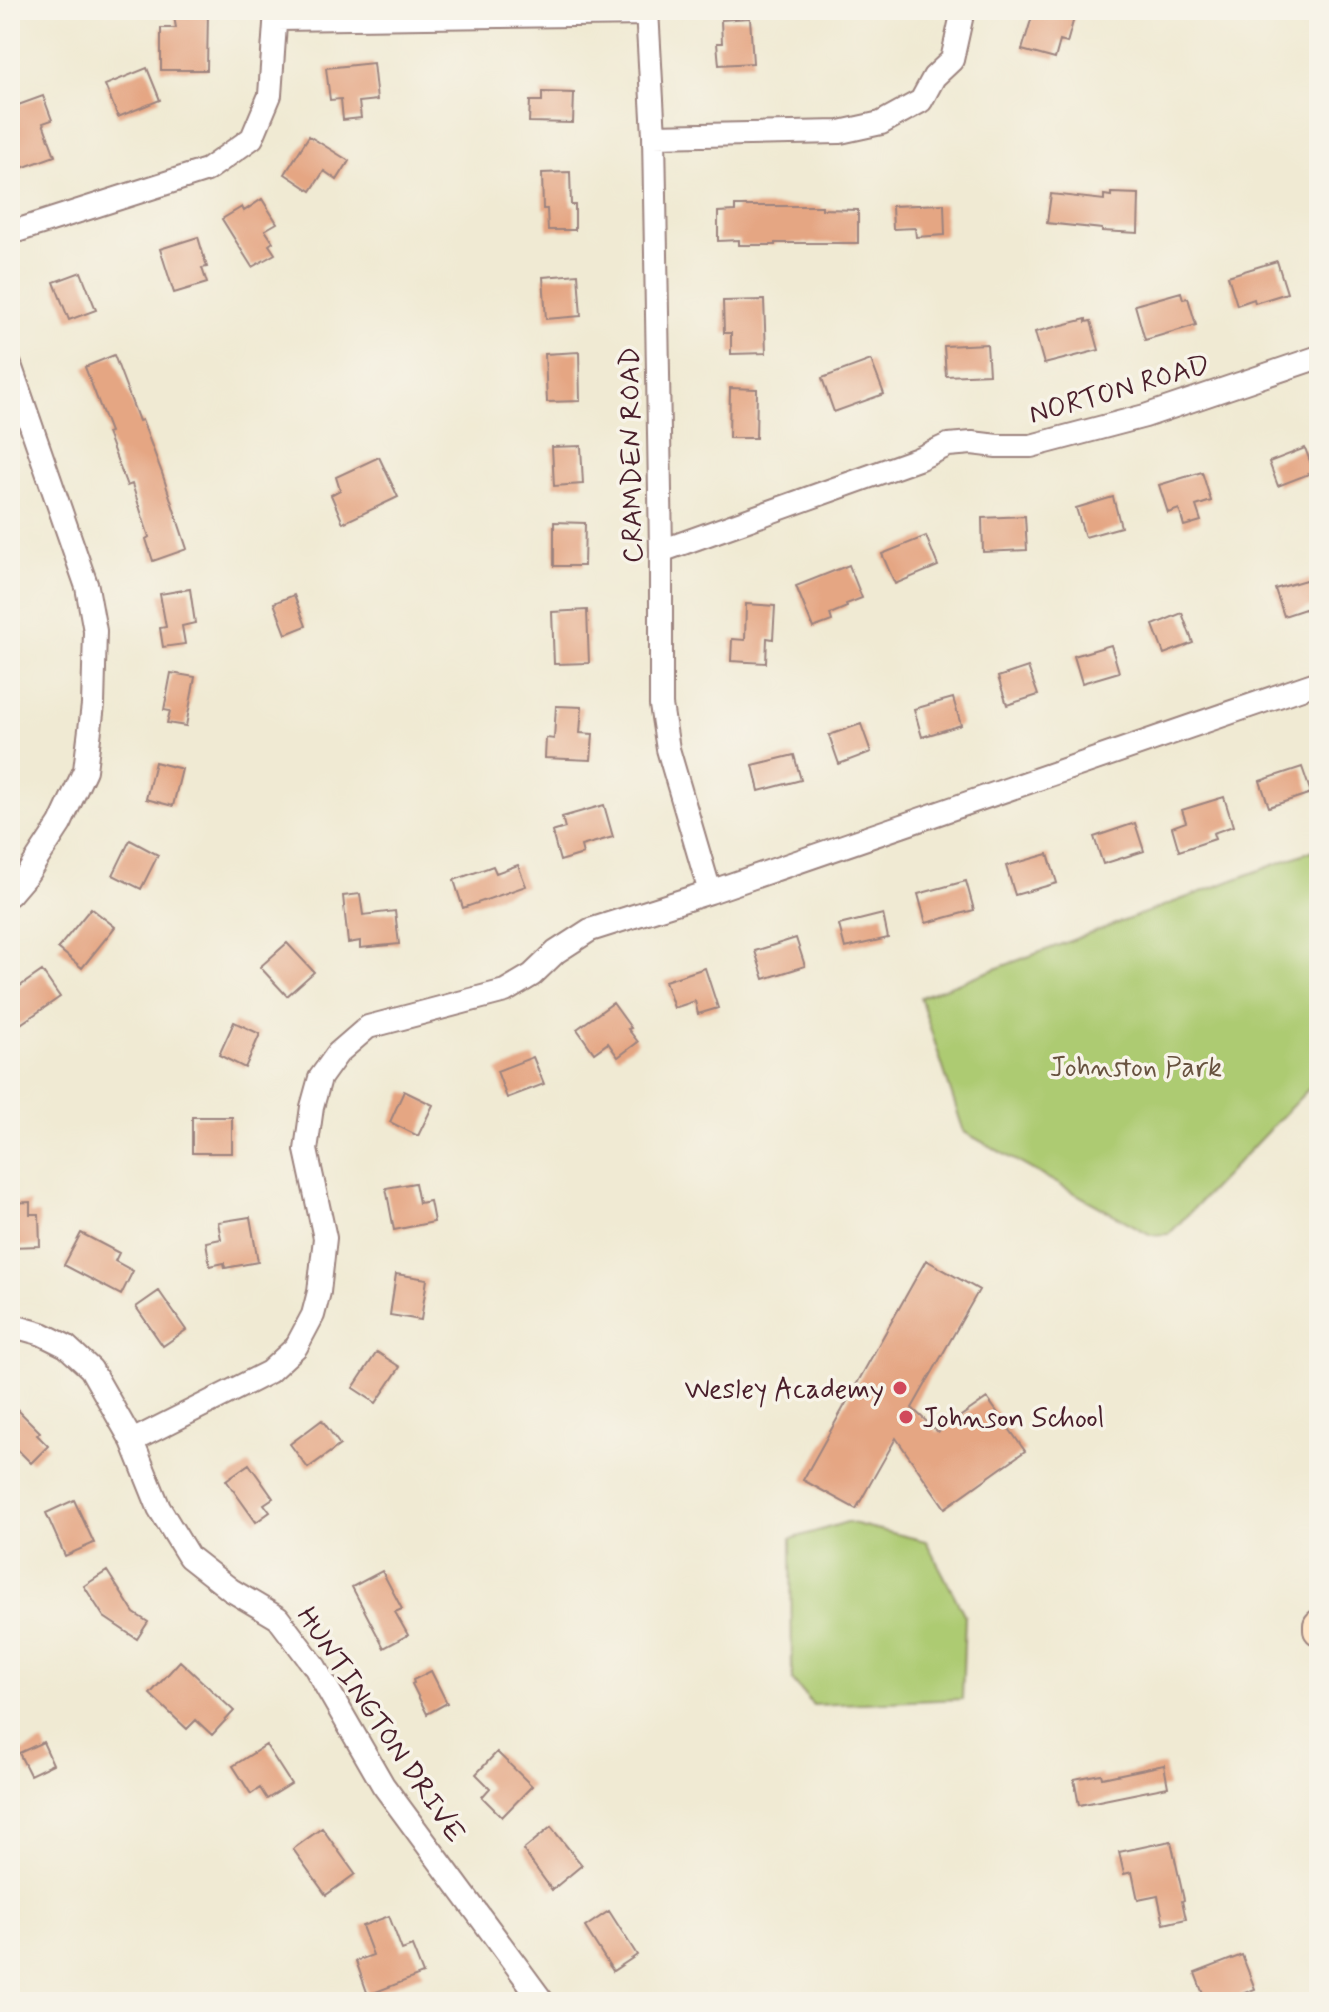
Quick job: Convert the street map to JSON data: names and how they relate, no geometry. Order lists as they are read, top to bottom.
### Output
{
  "streets": {
    "street": ["NORTON ROAD", "CRAMDEN ROAD", "HUNTINGTON DRIVE"]
  },
  "crossings": [
    ["NORTON ROAD", "CRAMDEN ROAD"]
  ],
  "parks": ["Johnston Park"],
  "places": ["Wesley Academy", "Johnson School"]
}
